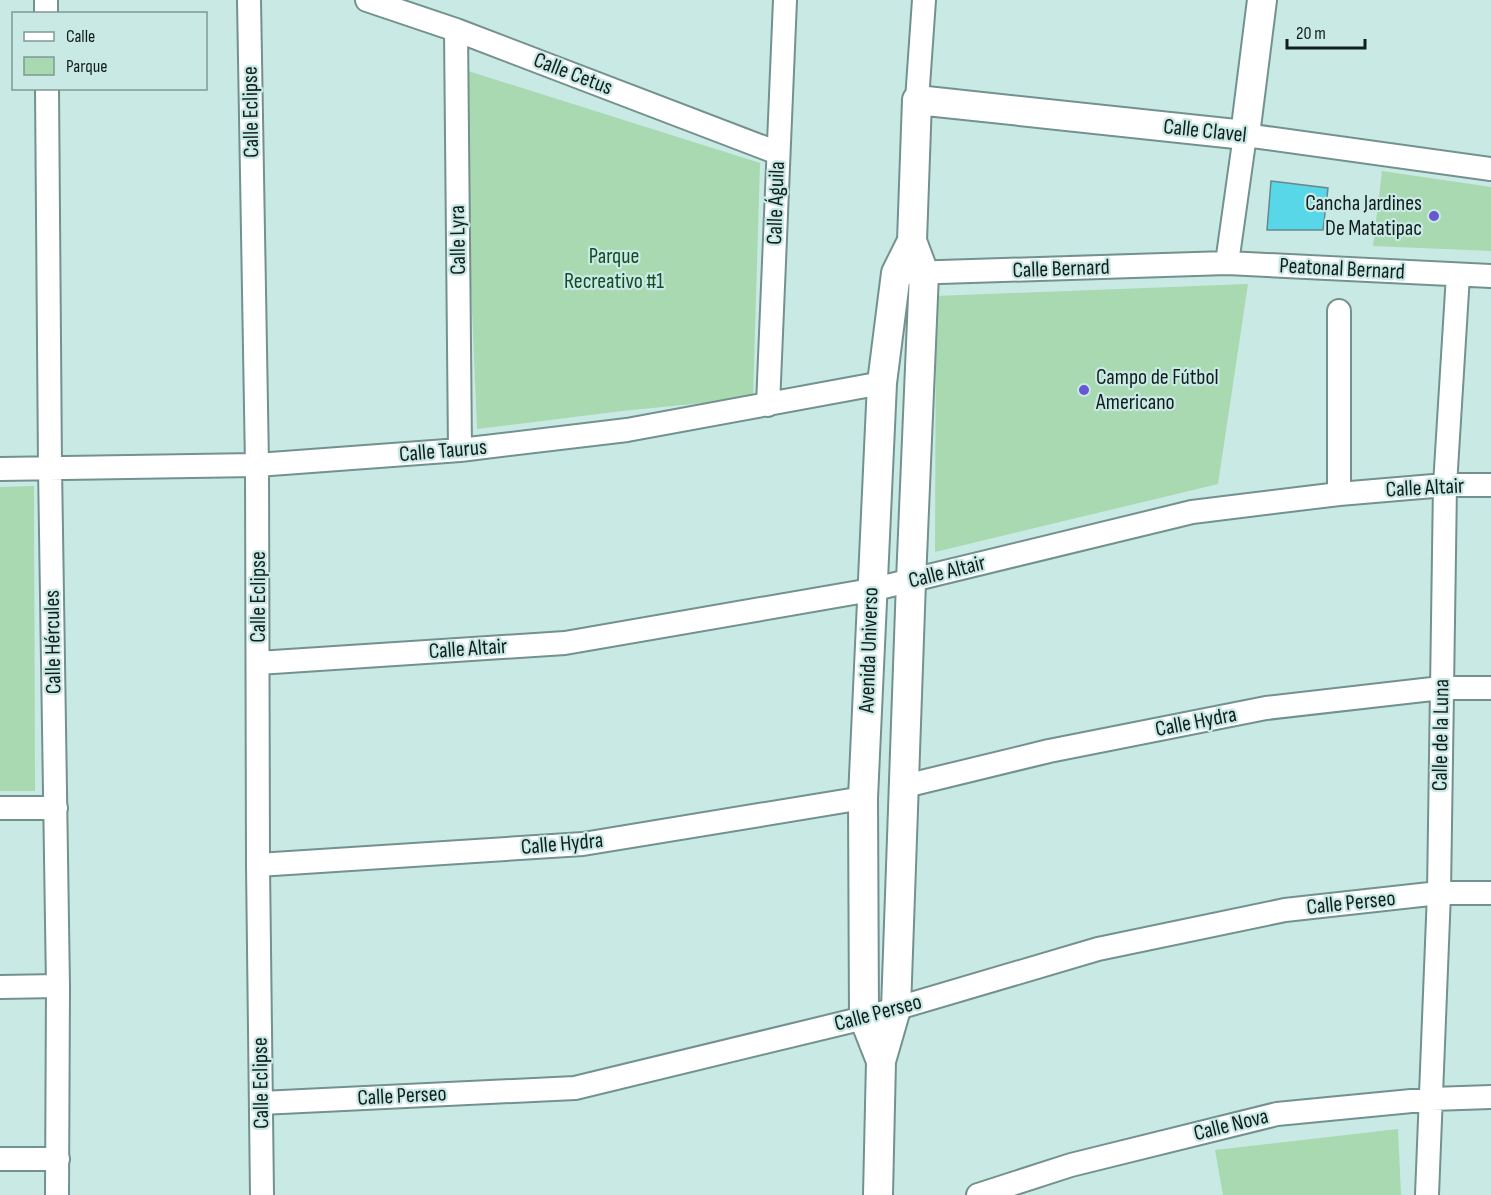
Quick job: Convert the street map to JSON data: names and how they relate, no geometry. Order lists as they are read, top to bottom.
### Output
{
  "streets": {
    "street": [
      "Calle Cetus",
      "Calle Eclipse",
      "Calle Clavel",
      "Calle Águila",
      "Calle Lyra",
      "Calle Bernard",
      "Peatonal Bernard",
      "Calle Taurus",
      "Calle Altair",
      "Calle Hércules",
      "Avenida Universo",
      "Calle Hydra",
      "Calle de la Luna",
      "Calle Perseo",
      "Calle Nova"
    ]
  },
  "crossings": [
    ["Calle Cetus", "Calle Águila"],
    ["Calle Cetus", "Calle Lyra"],
    ["Calle Eclipse", "Calle Taurus"],
    ["Calle Eclipse", "Calle Altair"],
    ["Calle Eclipse", "Calle Hydra"],
    ["Calle Eclipse", "Calle Perseo"],
    ["Calle Clavel", "Avenida Universo"],
    ["Calle Águila", "Calle Taurus"],
    ["Calle Lyra", "Calle Taurus"],
    ["Calle Bernard", "Peatonal Bernard"],
    ["Calle Bernard", "Avenida Universo"],
    ["Peatonal Bernard", "Calle de la Luna"],
    ["Calle Taurus", "Calle Hércules"],
    ["Calle Taurus", "Avenida Universo"],
    ["Calle Altair", "Avenida Universo"],
    ["Calle Altair", "Calle de la Luna"],
    ["Avenida Universo", "Calle Hydra"],
    ["Avenida Universo", "Calle Perseo"],
    ["Calle Hydra", "Calle de la Luna"],
    ["Calle de la Luna", "Calle Perseo"],
    ["Calle de la Luna", "Calle Nova"]
  ],
  "parks": ["Parque Recreativo #1"],
  "places": ["Cancha Jardines De Matatipac", "Campo de Fútbol Americano"],
  "legend": ["Calle", "Parque"],
  "scale_bar": "20 m"
}
